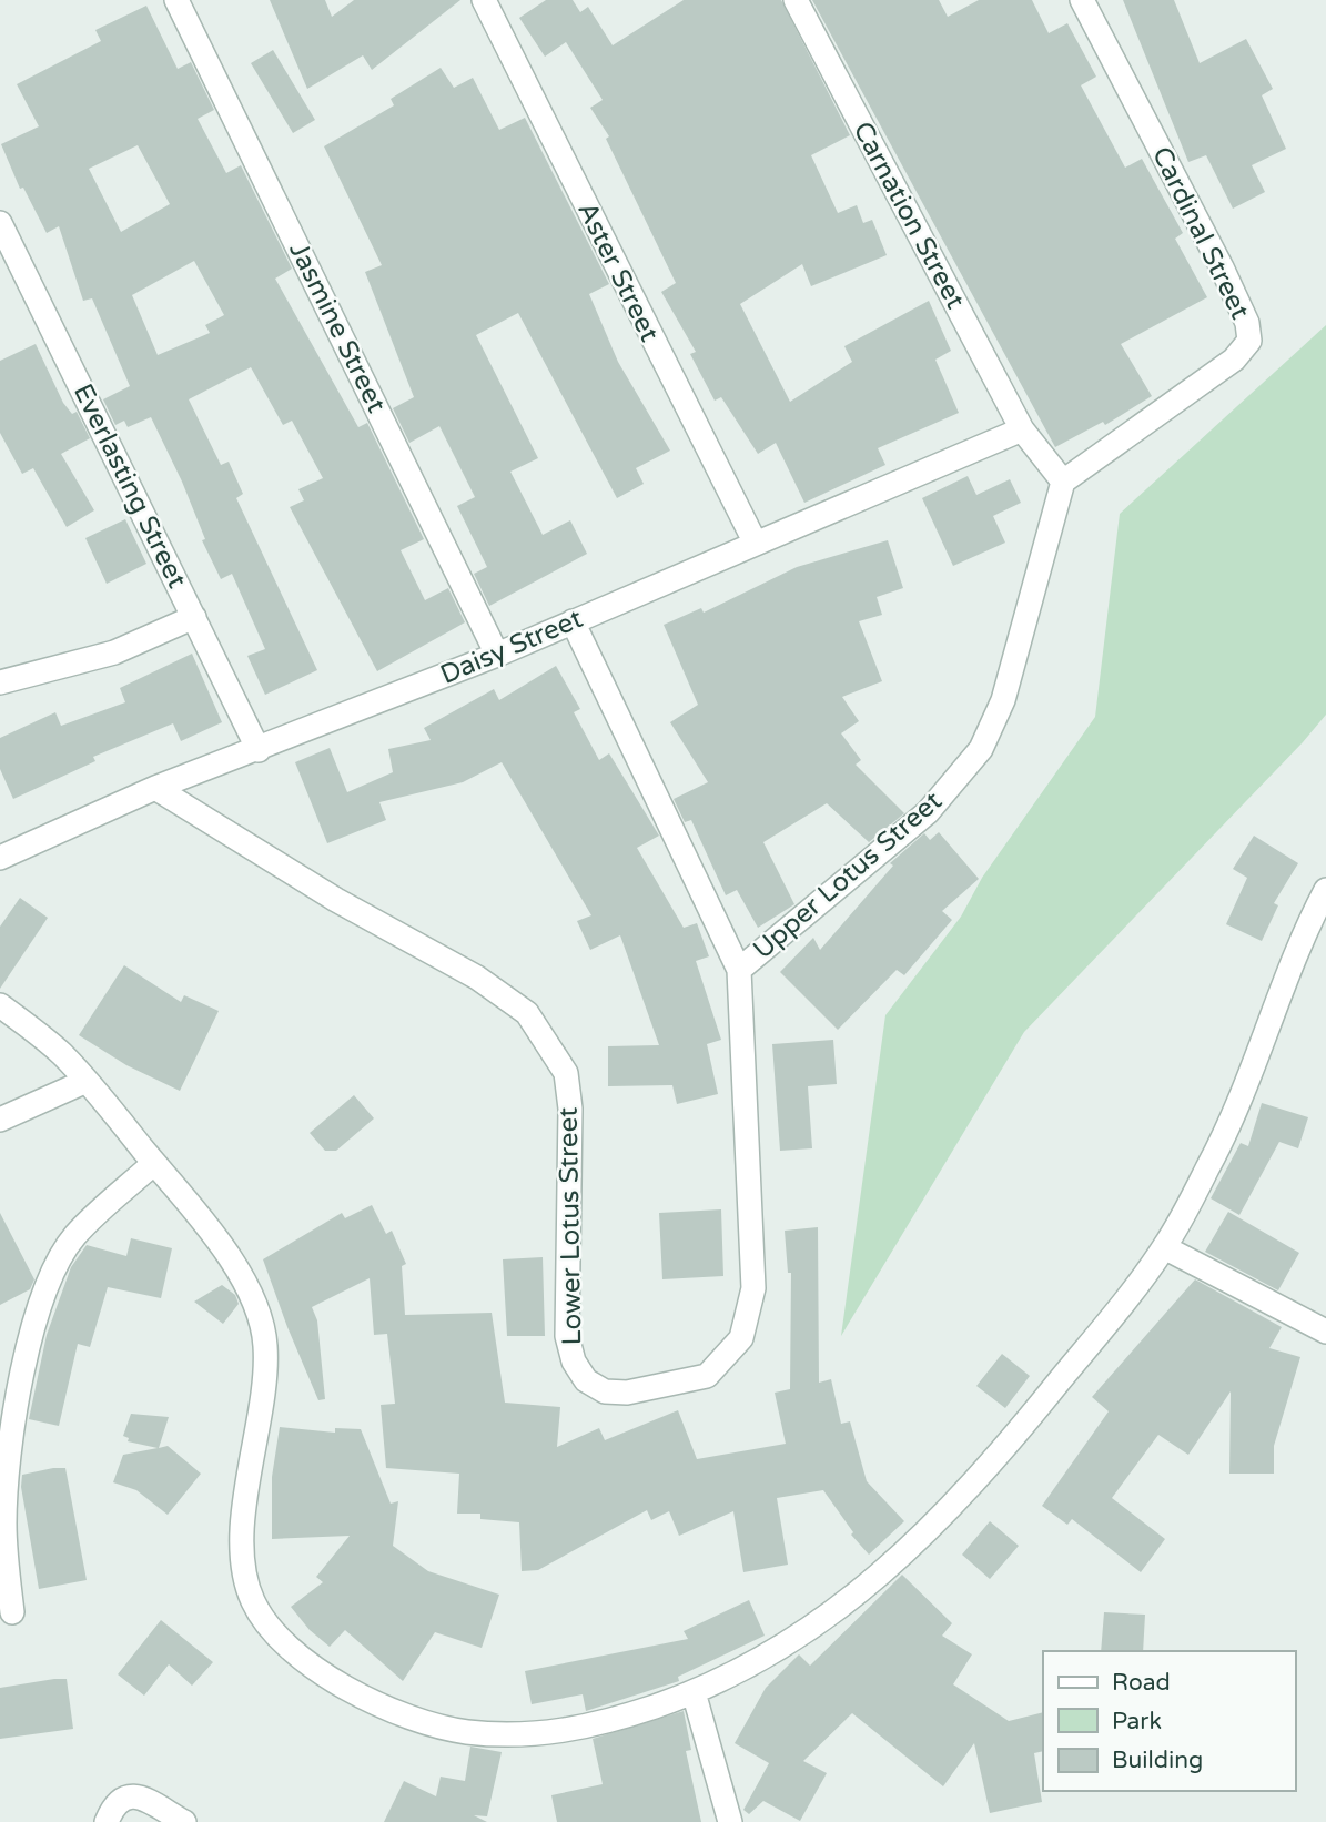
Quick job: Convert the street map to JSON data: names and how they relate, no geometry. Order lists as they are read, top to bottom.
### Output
{
  "streets": {
    "street": [
      "Carnation Street",
      "Cardinal Street",
      "Aster Street",
      "Jasmine Street",
      "Everlasting Street",
      "Daisy Street",
      "Upper Lotus Street",
      "Lower Lotus Street"
    ]
  },
  "crossings": [
    ["Carnation Street", "Daisy Street"],
    ["Cardinal Street", "Upper Lotus Street"],
    ["Aster Street", "Daisy Street"],
    ["Jasmine Street", "Daisy Street"],
    ["Everlasting Street", "Daisy Street"],
    ["Daisy Street", "Upper Lotus Street"],
    ["Daisy Street", "Lower Lotus Street"],
    ["Upper Lotus Street", "Lower Lotus Street"]
  ],
  "legend": ["Road", "Park", "Building"]
}
